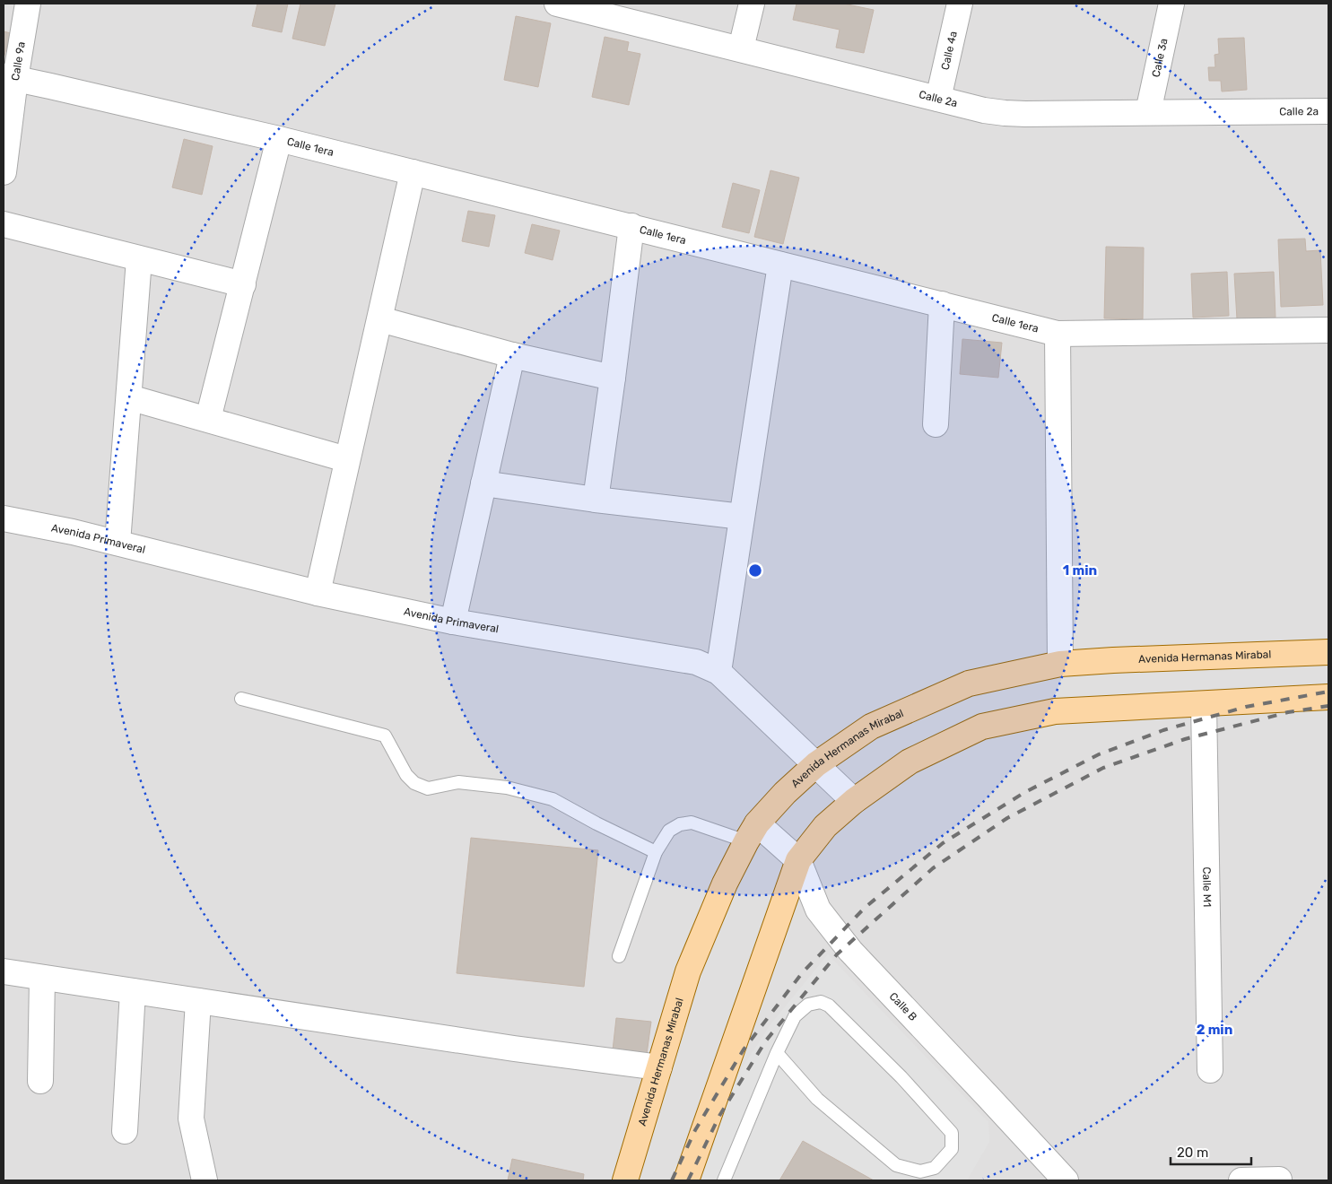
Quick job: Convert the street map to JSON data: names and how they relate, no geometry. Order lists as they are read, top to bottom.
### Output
{
  "streets": {
    "main road": ["Avenida Hermanas Mirabal"],
    "street": [
      "Calle 4a",
      "Calle 3a",
      "Calle 9a",
      "Calle 2a",
      "Calle 1era",
      "Avenida Primaveral",
      "Calle M1",
      "Calle B"
    ]
  },
  "crossings": [
    ["Calle 4a", "Calle 2a"],
    ["Calle 3a", "Calle 2a"],
    ["Calle 9a", "Calle 1era"],
    ["Avenida Primaveral", "Avenida Hermanas Mirabal"],
    ["Avenida Hermanas Mirabal", "Calle B"]
  ],
  "scale_bar": "20 m",
  "rings": ["1 min", "2 min"]
}
